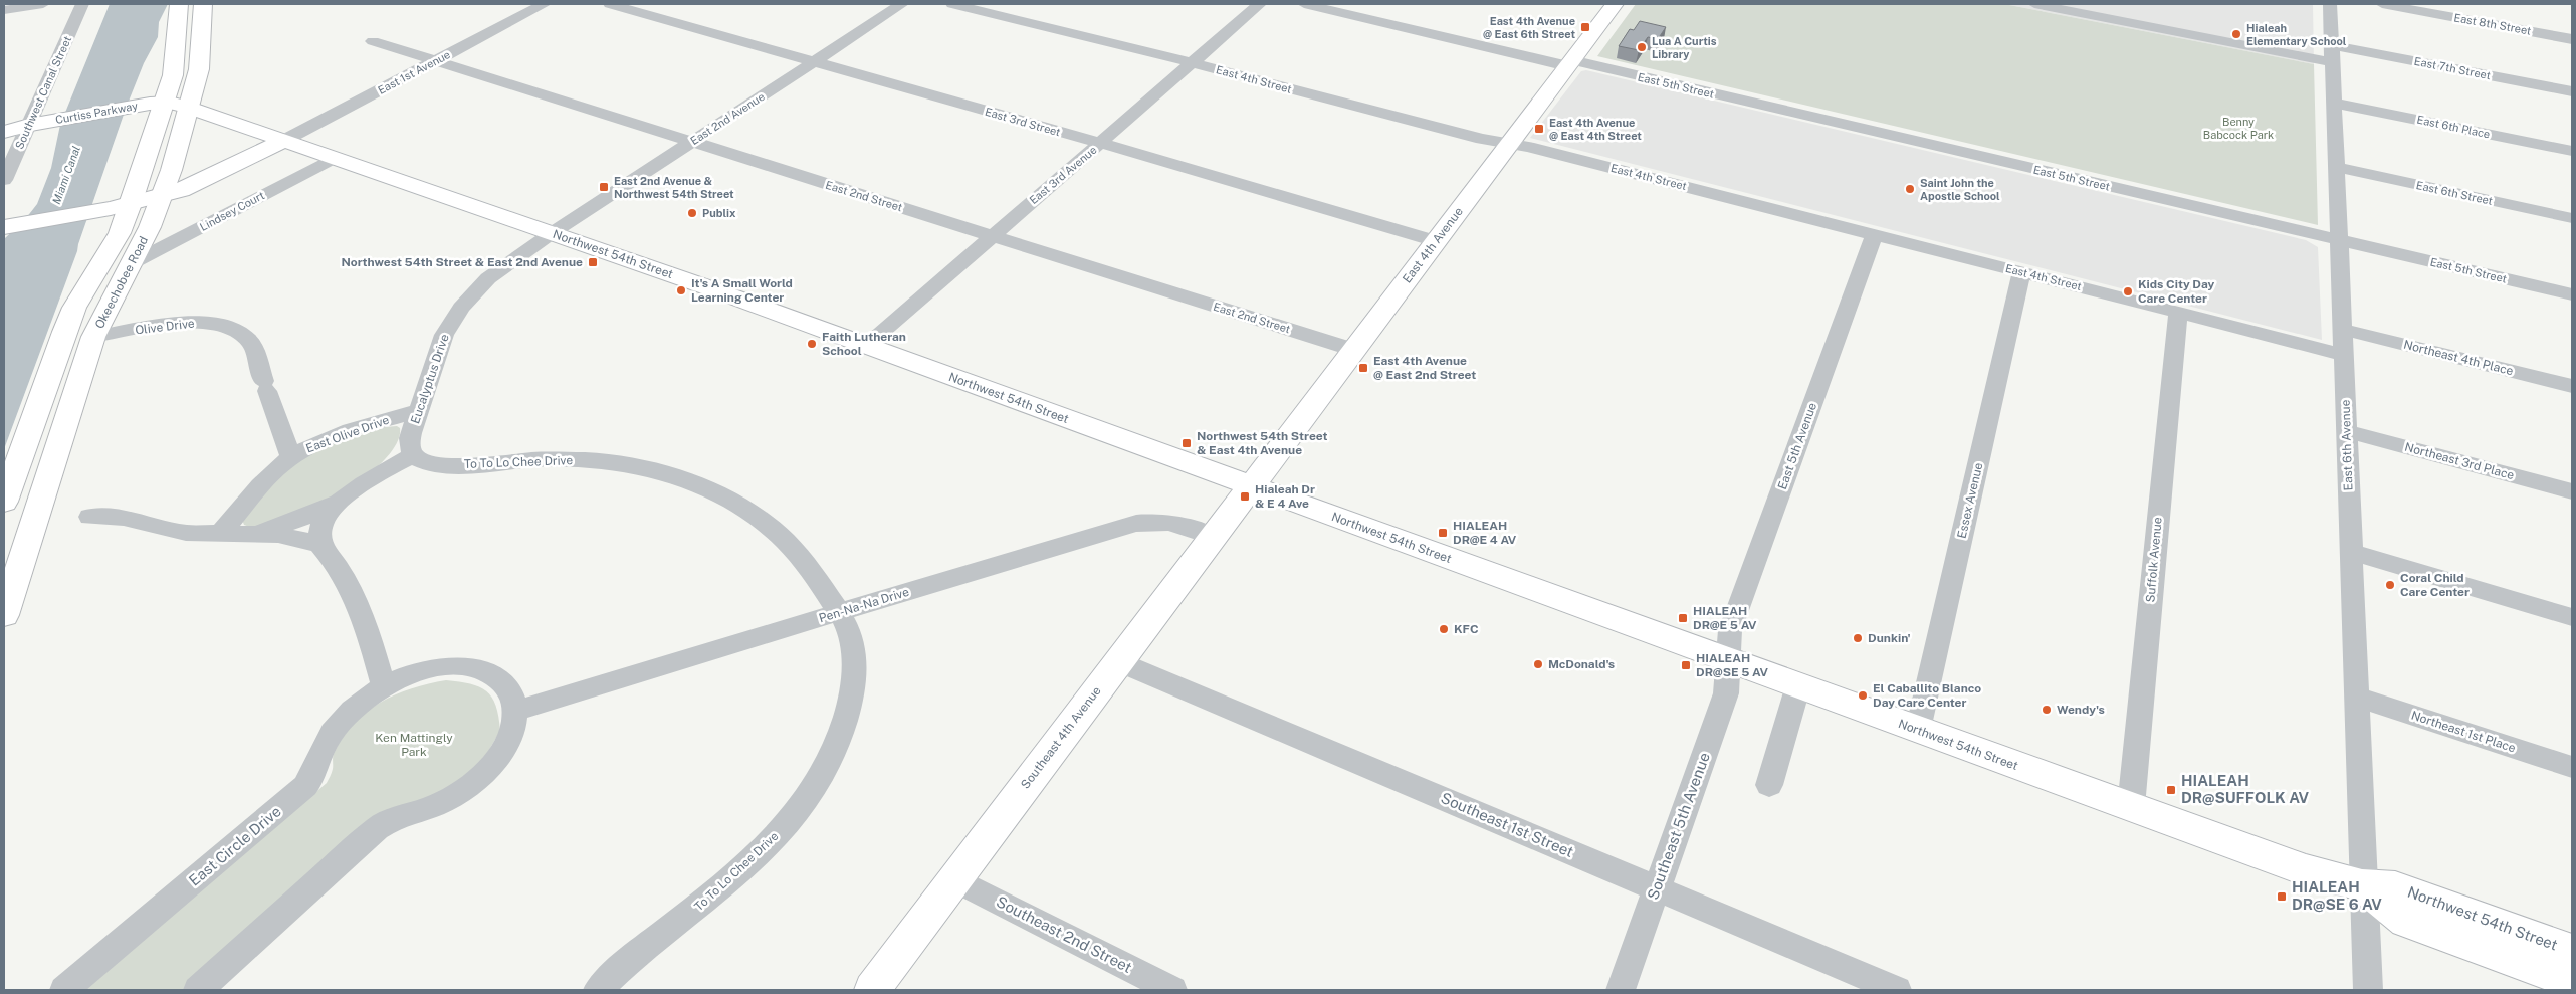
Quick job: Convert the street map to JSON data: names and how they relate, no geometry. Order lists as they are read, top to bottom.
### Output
{
  "streets": {
    "main road": [
      "Curtiss Parkway",
      "East 4th Avenue",
      "Northwest 54th Street",
      "Okeechobee Road",
      "Southeast 4th Avenue"
    ],
    "street": [
      "East 8th Street",
      "East 7th Street",
      "East 1st Avenue",
      "East 4th Street",
      "East 5th Street",
      "Southwest Canal Street",
      "East 2nd Avenue",
      "East 3rd Street",
      "East 6th Place",
      "East 3rd Avenue",
      "East 6th Street",
      "East 2nd Street",
      "Lindsey Court",
      "Olive Drive",
      "Northeast 4th Place",
      "Eucalyptus Drive",
      "East Olive Drive",
      "East 6th Avenue",
      "East 5th Avenue",
      "Northeast 3rd Place",
      "To To Lo Chee Drive",
      "Essex Avenue",
      "Suffolk Avenue",
      "Pen-Na-Na Drive",
      "Northeast 1st Place",
      "Southeast 1st Street",
      "Southeast 5th Avenue",
      "East Circle Drive",
      "Southeast 2nd Street"
    ]
  },
  "crossings": [
    ["East 7th Street", "East 6th Avenue"],
    ["East 1st Avenue", "East 2nd Street"],
    ["East 1st Avenue", "Northwest 54th Street"],
    ["East 4th Street", "East 3rd Avenue"],
    ["East 4th Street", "East 4th Avenue"],
    ["East 4th Street", "East 6th Avenue"],
    ["East 4th Street", "East 5th Avenue"],
    ["East 4th Street", "Essex Avenue"],
    ["East 4th Street", "Suffolk Avenue"],
    ["East 5th Street", "East 4th Avenue"],
    ["East 5th Street", "East 6th Avenue"],
    ["Southwest Canal Street", "Curtiss Parkway"],
    ["Curtiss Parkway", "Northwest 54th Street"],
    ["Curtiss Parkway", "Okeechobee Road"],
    ["East 2nd Avenue", "East 3rd Street"],
    ["East 2nd Avenue", "East 2nd Street"],
    ["East 2nd Avenue", "Northwest 54th Street"],
    ["East 2nd Avenue", "Eucalyptus Drive"],
    ["East 3rd Street", "East 3rd Avenue"],
    ["East 3rd Street", "East 4th Avenue"],
    ["East 6th Place", "East 6th Avenue"],
    ["East 3rd Avenue", "East 2nd Street"],
    ["East 3rd Avenue", "Northwest 54th Street"],
    ["East 6th Street", "East 6th Avenue"],
    ["East 2nd Street", "East 4th Avenue"],
    ["Lindsey Court", "Northwest 54th Street"],
    ["Lindsey Court", "Okeechobee Road"],
    ["East 4th Avenue", "Northwest 54th Street"],
    ["East 4th Avenue", "Southeast 4th Avenue"],
    ["Northwest 54th Street", "Okeechobee Road"],
    ["Northwest 54th Street", "Eucalyptus Drive"],
    ["Northwest 54th Street", "East 6th Avenue"],
    ["Northwest 54th Street", "East 5th Avenue"],
    ["Northwest 54th Street", "Essex Avenue"],
    ["Northwest 54th Street", "Suffolk Avenue"],
    ["Northwest 54th Street", "Southeast 4th Avenue"],
    ["Northwest 54th Street", "Southeast 5th Avenue"],
    ["Okeechobee Road", "Olive Drive"],
    ["Olive Drive", "East Olive Drive"],
    ["Northeast 4th Place", "East 6th Avenue"],
    ["Eucalyptus Drive", "East Olive Drive"],
    ["Eucalyptus Drive", "To To Lo Chee Drive"],
    ["East 6th Avenue", "Northeast 3rd Place"],
    ["East 6th Avenue", "Northeast 1st Place"],
    ["East 5th Avenue", "Southeast 5th Avenue"],
    ["To To Lo Chee Drive", "Pen-Na-Na Drive"],
    ["Pen-Na-Na Drive", "Southeast 4th Avenue"],
    ["Pen-Na-Na Drive", "East Circle Drive"],
    ["Southeast 4th Avenue", "Southeast 1st Street"],
    ["Southeast 4th Avenue", "Southeast 2nd Street"],
    ["Southeast 1st Street", "Southeast 5th Avenue"]
  ],
  "water": ["Miami Canal"],
  "parks": ["Benny Babcock Park", "Ken Mattingly Park"],
  "places": {
    "transit": [
      "East 4th Avenue @ East 6th Street",
      "East 4th Avenue @ East 4th Street",
      "East 2nd Avenue & Northwest 54th Street",
      "Northwest 54th Street & East 2nd Avenue",
      "East 4th Avenue @ East 2nd Street",
      "Northwest 54th Street & East 4th Avenue",
      "Hialeah Dr & E 4 Ave",
      "HIALEAH DR@E 4 AV",
      "HIALEAH DR@E 5 AV",
      "HIALEAH DR@SE 5 AV",
      "HIALEAH DR@SUFFOLK AV",
      "HIALEAH DR@SE 6 AV"
    ],
    "other": [
      "Hialeah Elementary School",
      "Lua A Curtis Library",
      "Saint John the Apostle School",
      "Publix",
      "It's A Small World Learning Center",
      "Kids City Day Care Center",
      "Faith Lutheran School",
      "Coral Child Care Center",
      "KFC",
      "Dunkin'",
      "McDonald's",
      "El Caballito Blanco Day Care Center",
      "Wendy's"
    ]
  }
}
